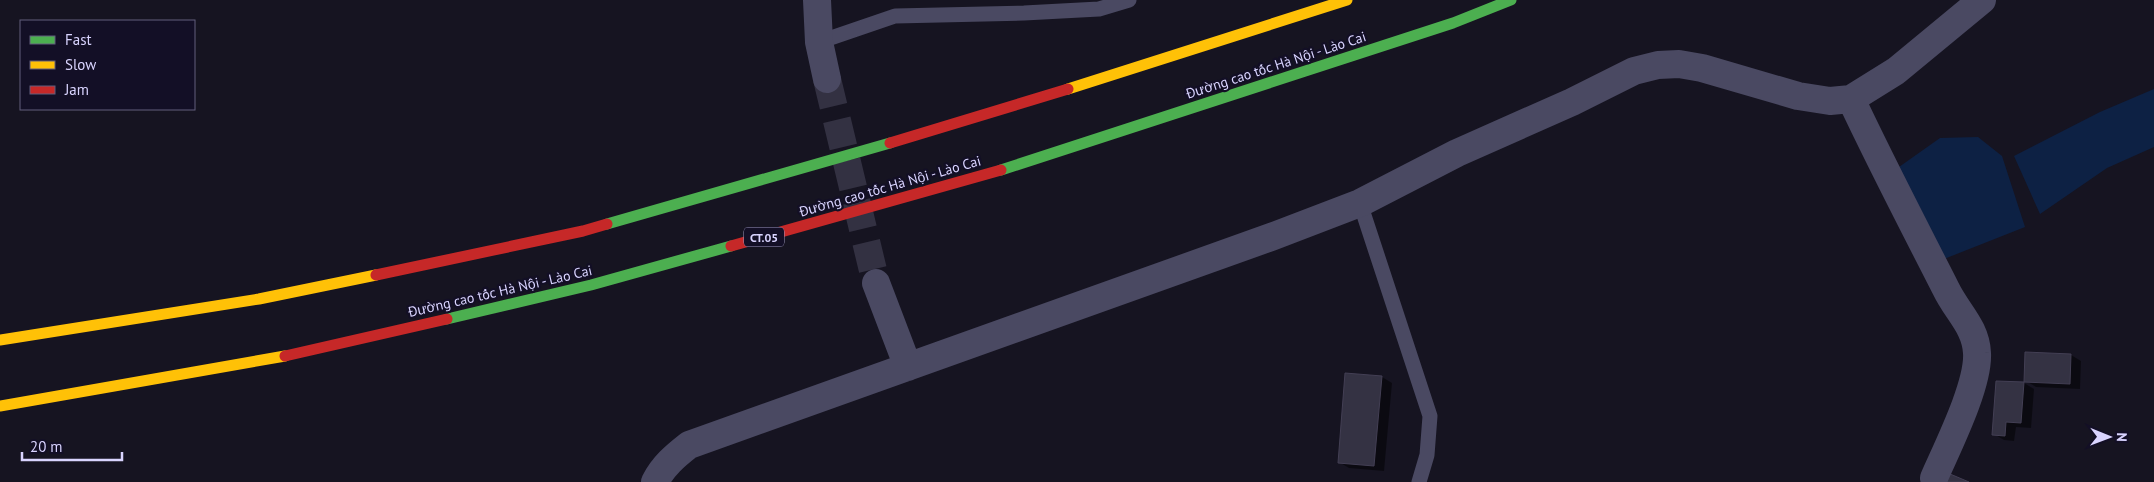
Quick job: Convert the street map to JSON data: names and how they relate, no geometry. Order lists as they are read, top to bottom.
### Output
{
  "streets": {
    "highway": ["Đường cao tốc Hà Nội - Lào Cai", "CT.05"]
  },
  "legend": ["Fast", "Slow", "Jam"],
  "scale_bar": "20 m",
  "north": "right"
}
